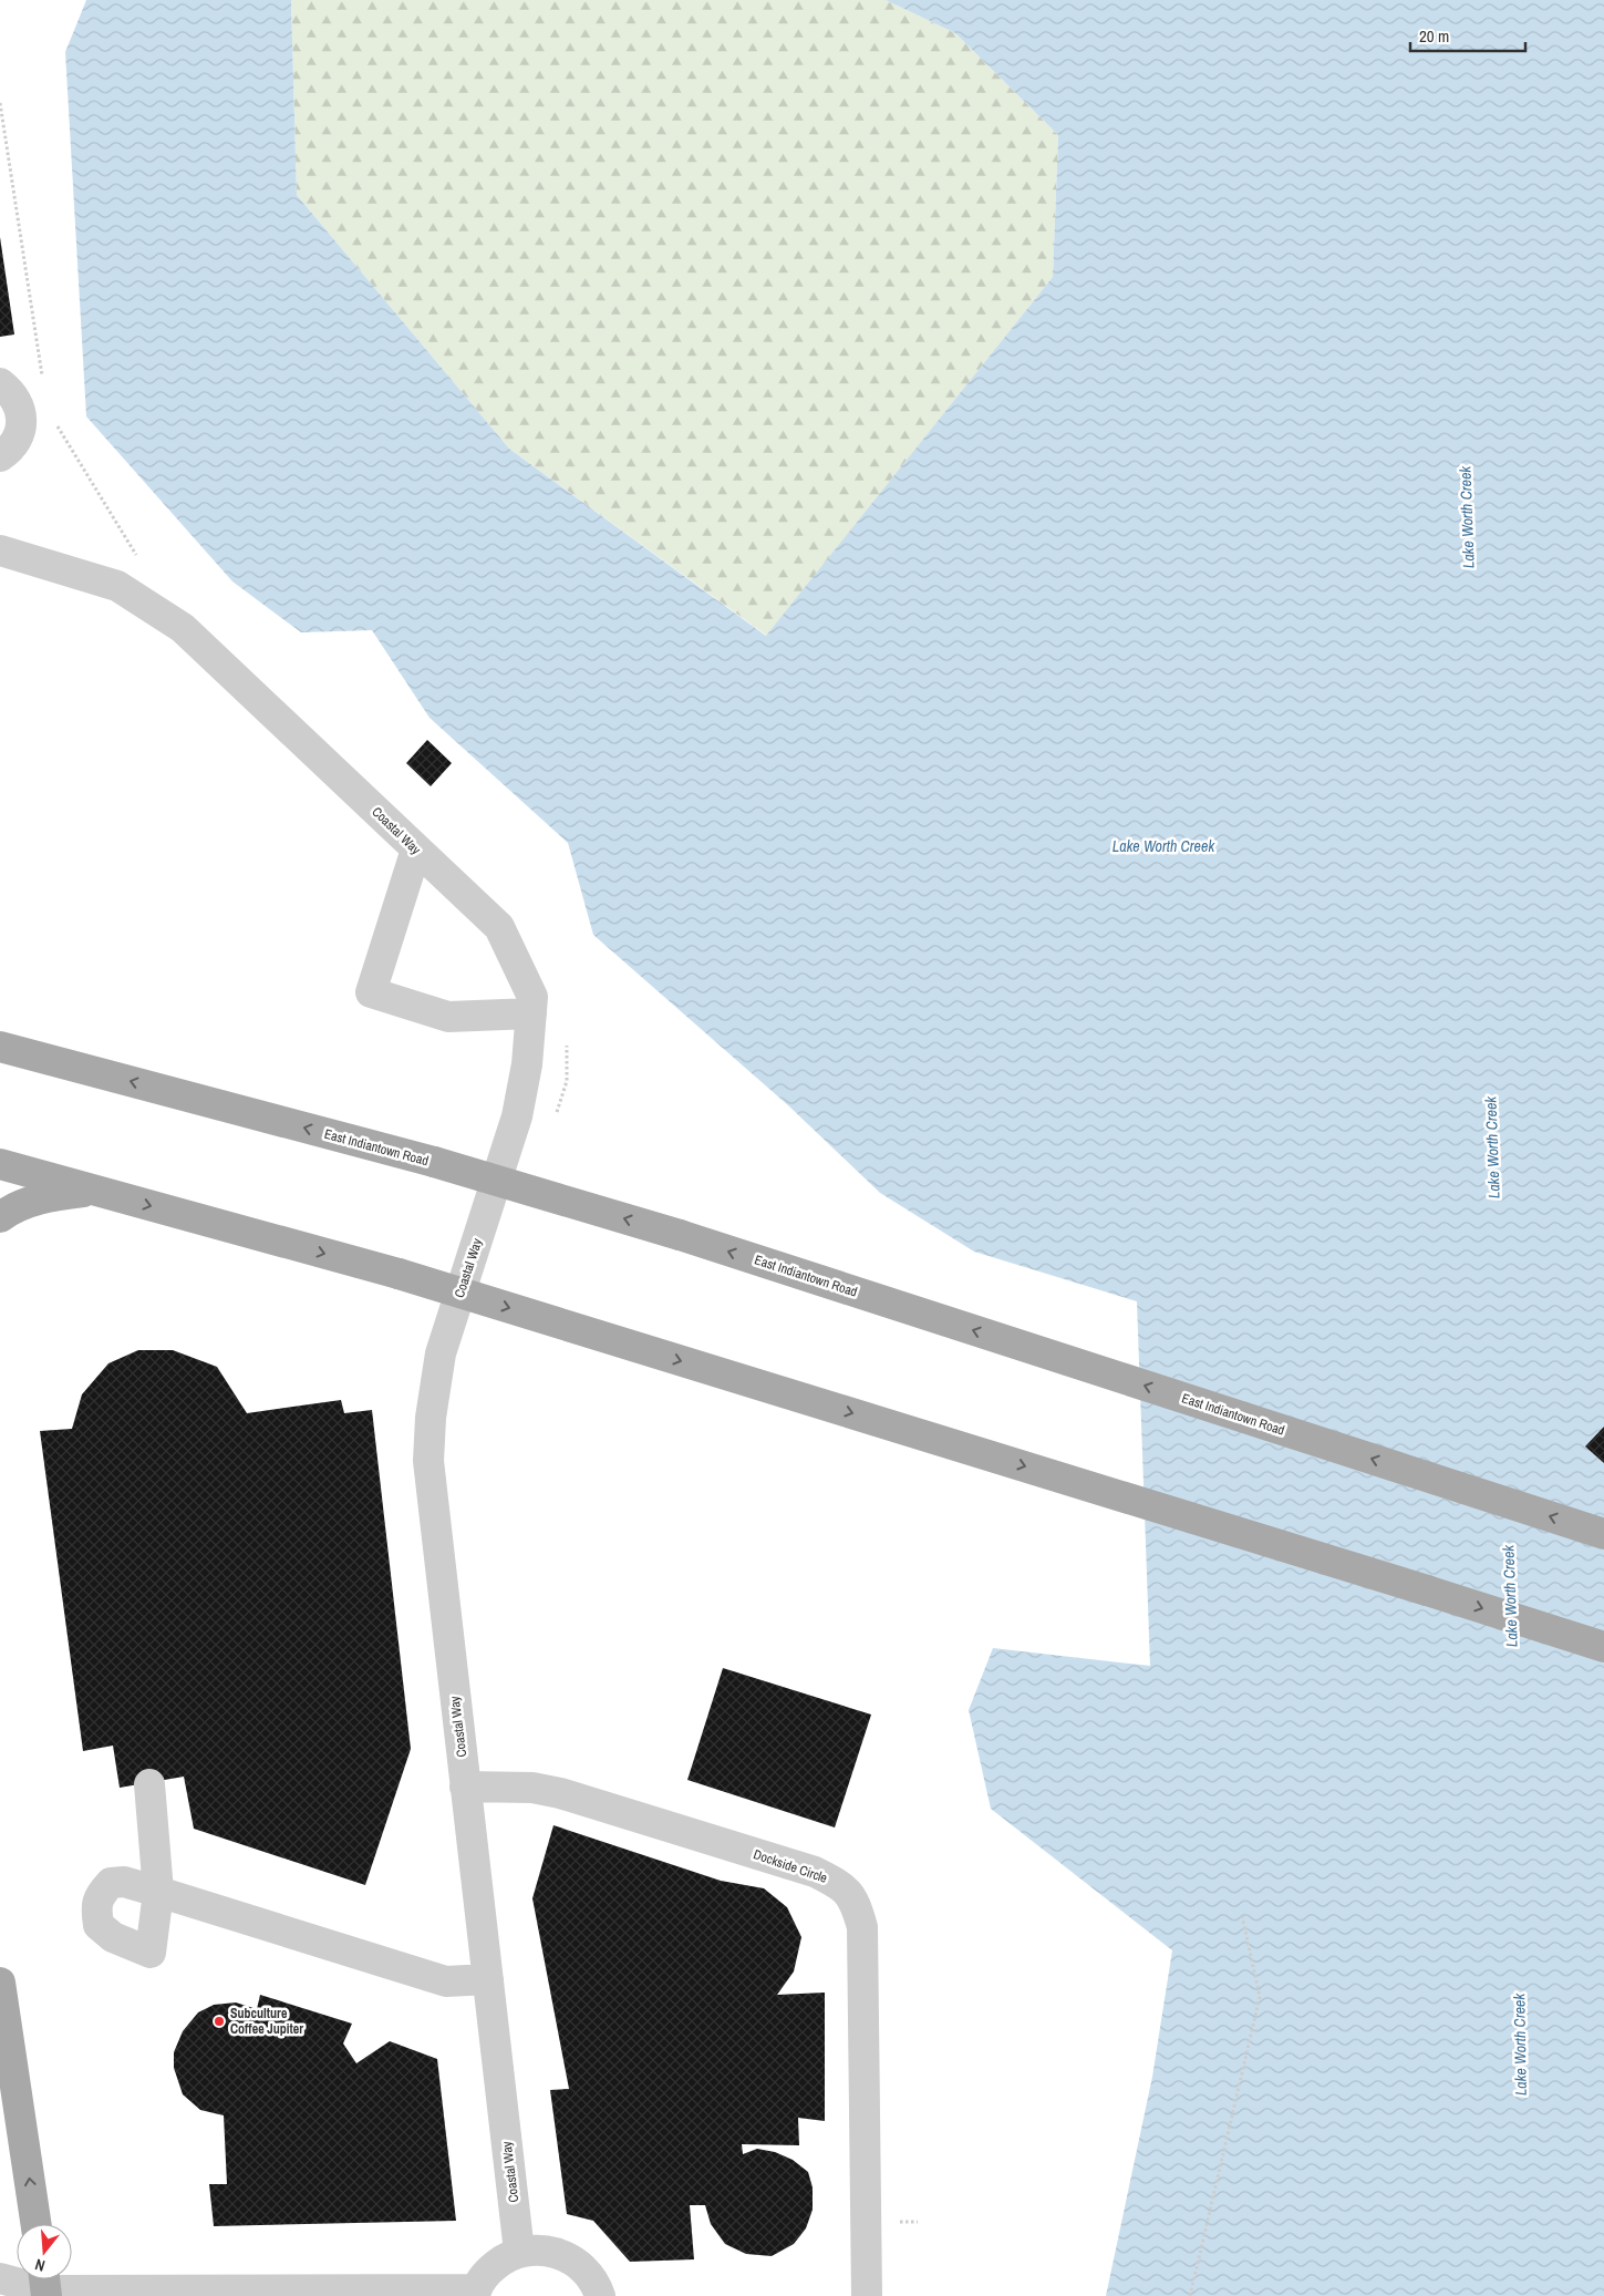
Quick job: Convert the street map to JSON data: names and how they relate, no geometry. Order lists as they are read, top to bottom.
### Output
{
  "streets": {
    "main road": ["East Indiantown Road"],
    "street": ["Coastal Way", "Dockside Circle"]
  },
  "crossings": [
    ["Coastal Way", "Dockside Circle"]
  ],
  "water": ["Lake Worth Creek"],
  "places": ["Subculture Coffee Jupiter"],
  "scale_bar": "20 m",
  "north": "bottom"
}
